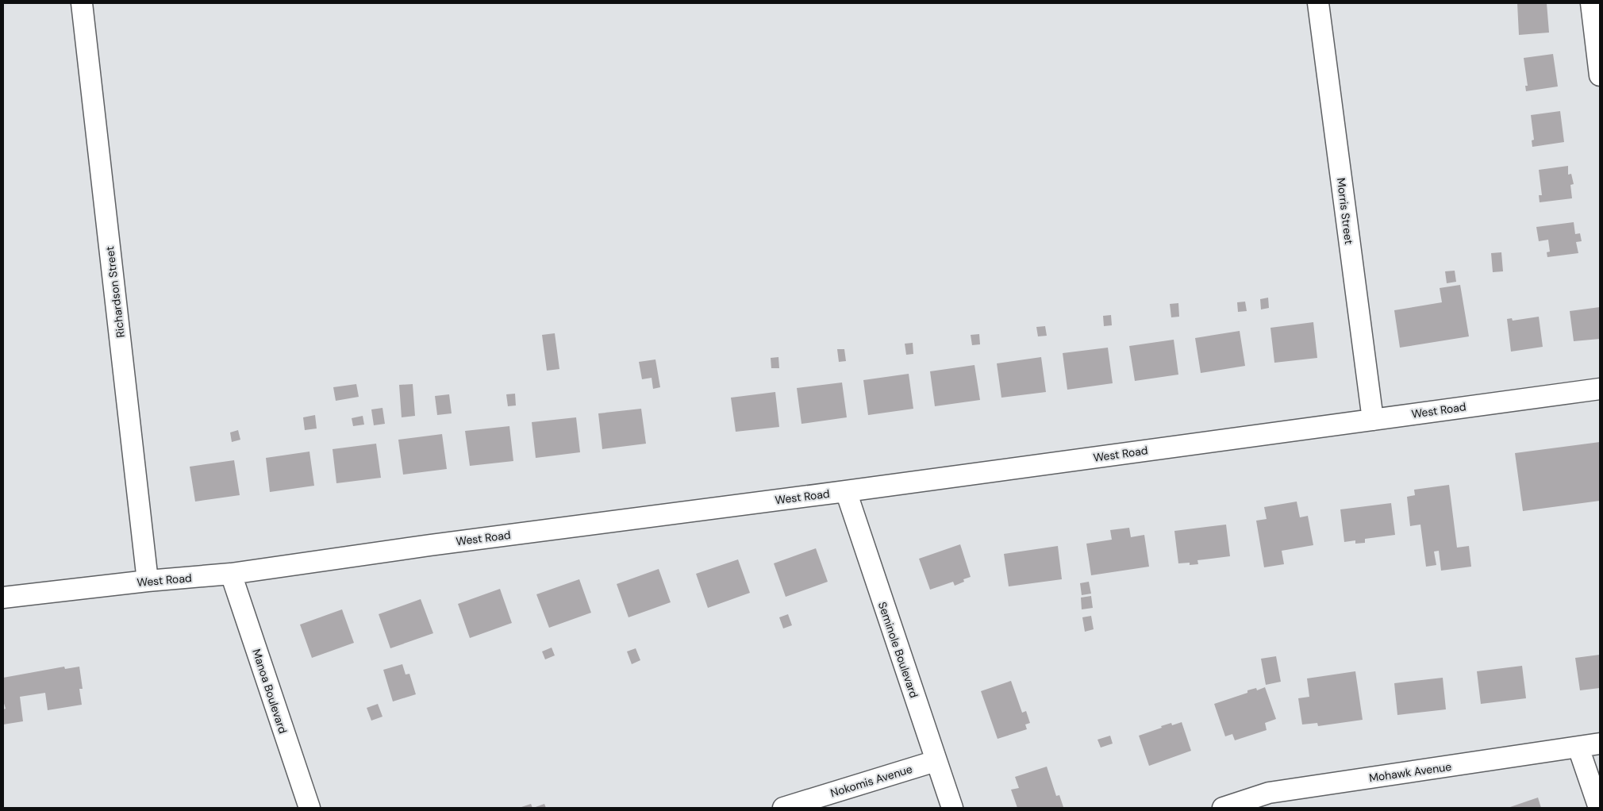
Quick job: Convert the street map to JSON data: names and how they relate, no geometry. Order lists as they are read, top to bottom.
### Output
{
  "streets": {
    "street": [
      "Morris Street",
      "Richardson Street",
      "West Road",
      "Seminole Boulevard",
      "Manoa Boulevard",
      "Mohawk Avenue",
      "Nokomis Avenue"
    ]
  },
  "crossings": [
    ["Morris Street", "West Road"],
    ["Richardson Street", "West Road"],
    ["West Road", "Seminole Boulevard"],
    ["West Road", "Manoa Boulevard"],
    ["Seminole Boulevard", "Nokomis Avenue"]
  ]
}
